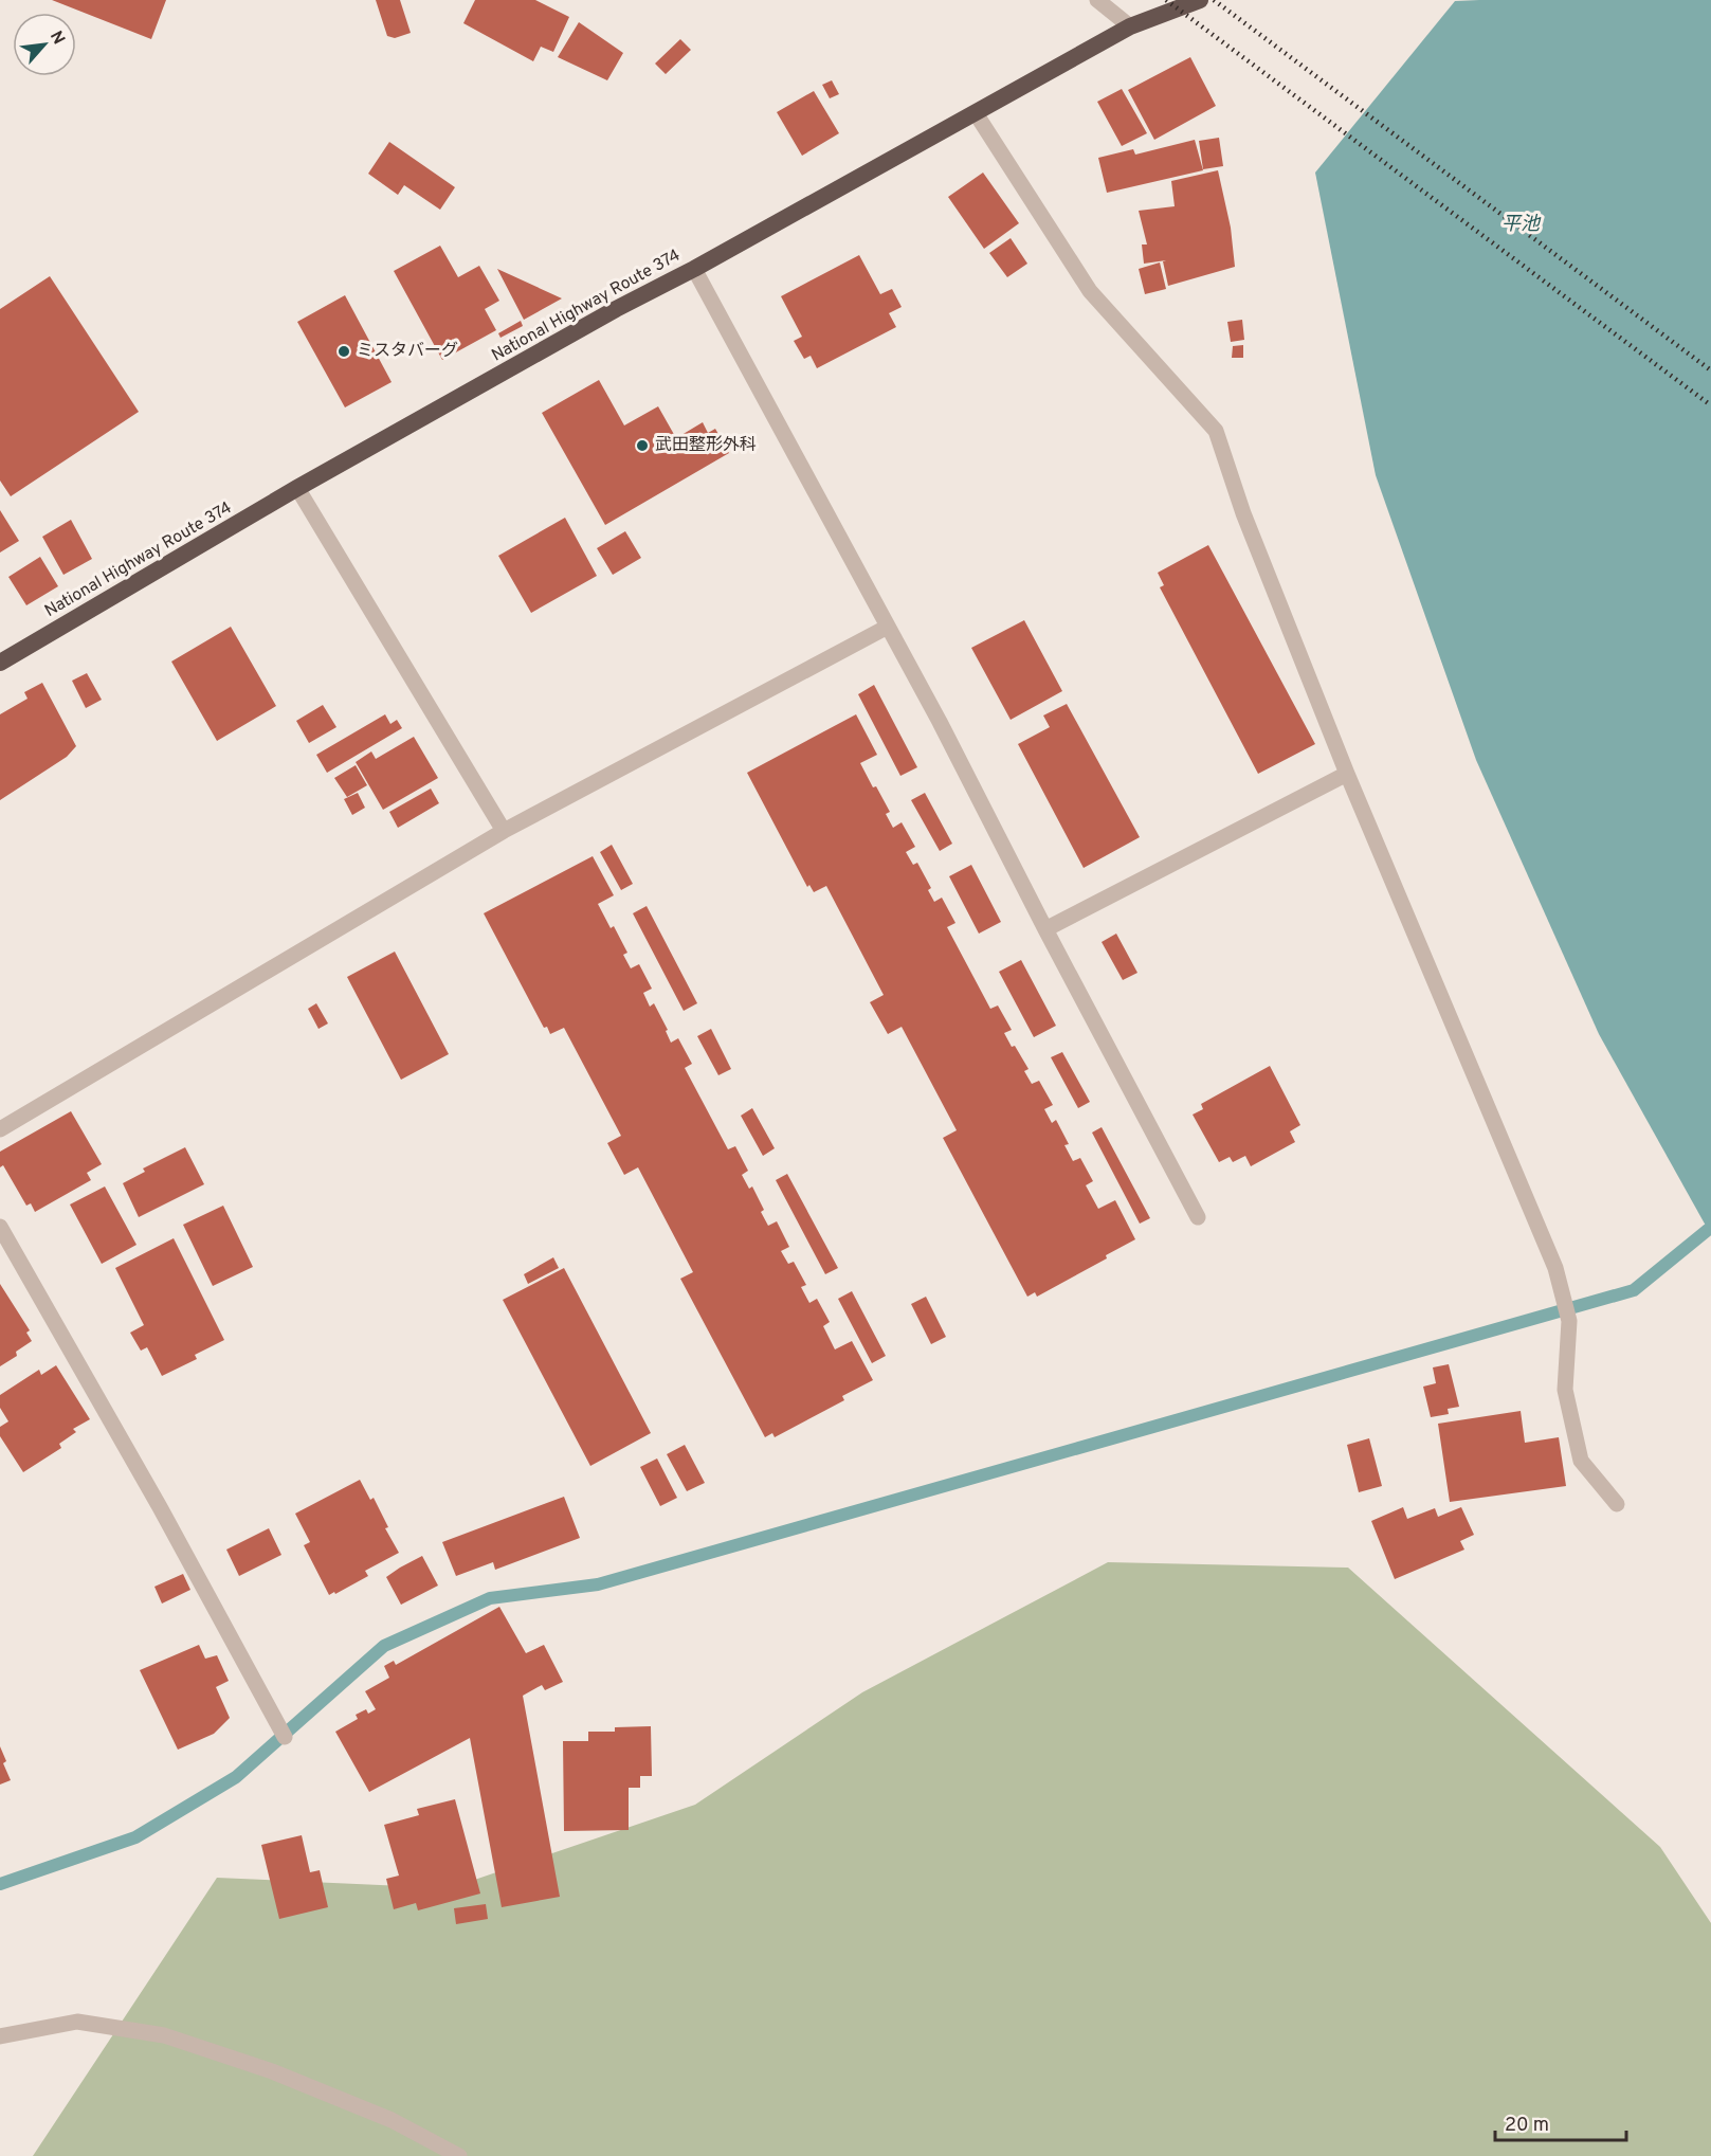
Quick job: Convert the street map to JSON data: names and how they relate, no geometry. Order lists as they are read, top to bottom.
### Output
{
  "streets": {
    "highway": ["National Highway Route 374"]
  },
  "water": ["平池"],
  "places": ["ミスタバーグ", "武田整形外科"],
  "scale_bar": "20 m",
  "north": "top right"
}
